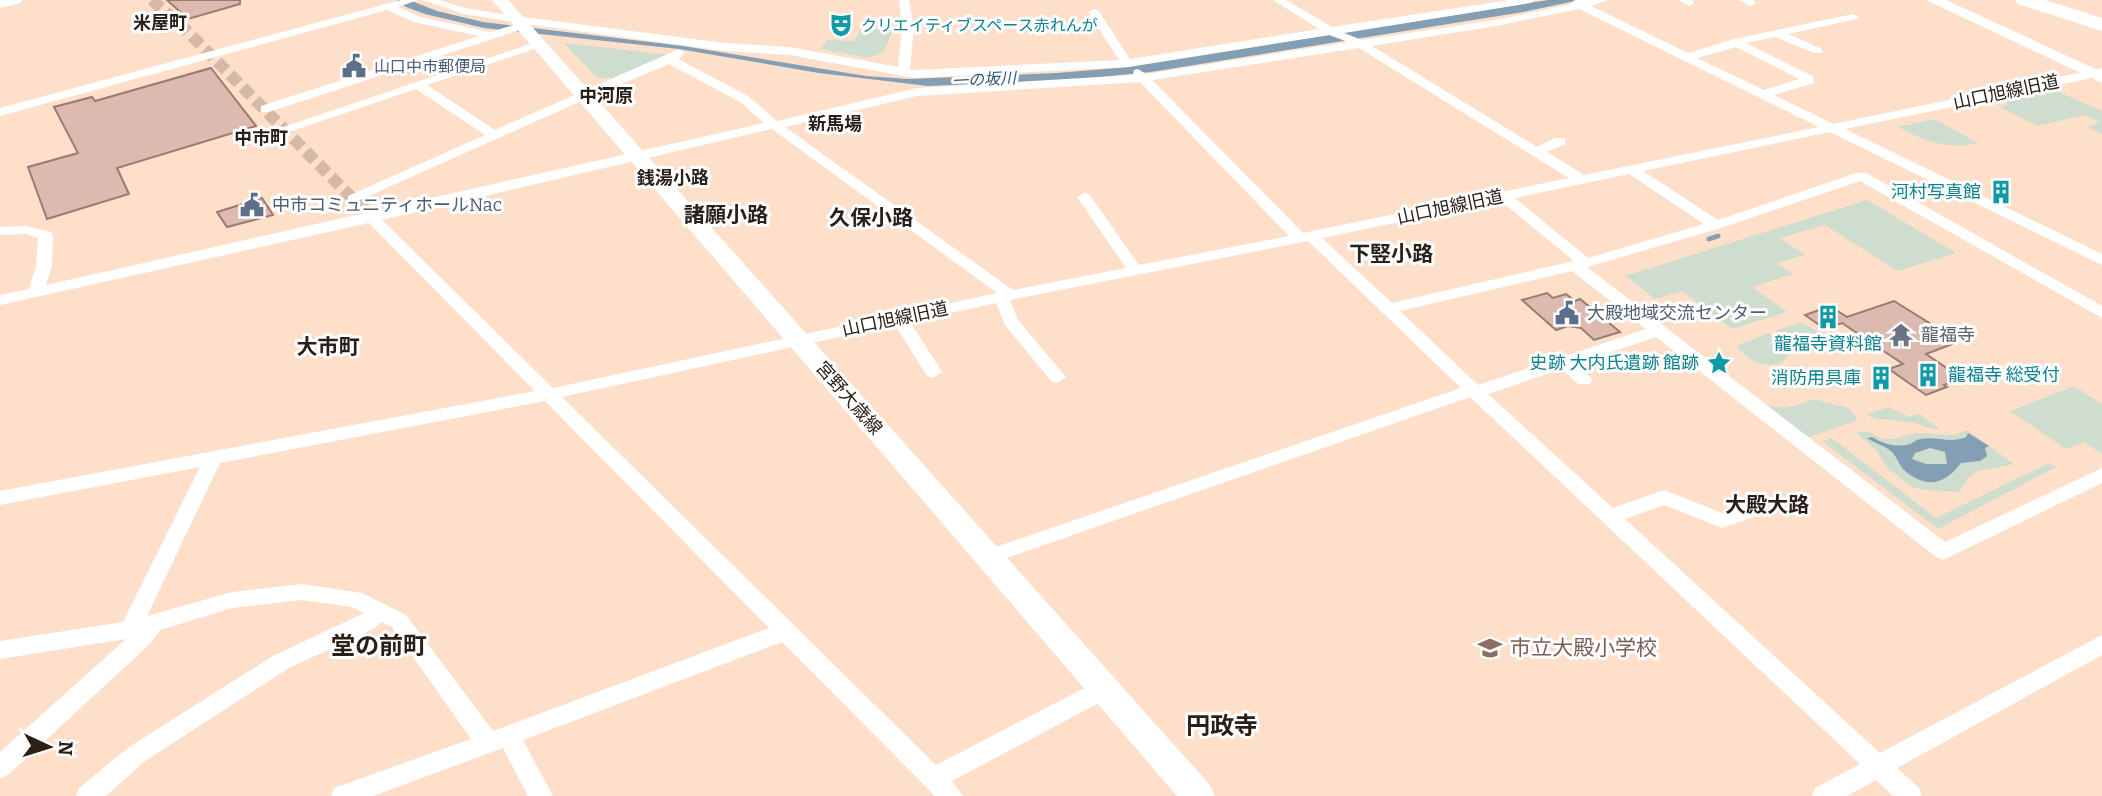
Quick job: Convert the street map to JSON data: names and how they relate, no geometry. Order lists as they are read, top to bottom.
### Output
{
  "streets": {
    "main road": ["宮野大歳線"],
    "street": ["山口旭線旧道"]
  },
  "crossings": [
    ["山口旭線旧道", "宮野大歳線"]
  ],
  "districts": [
    "米屋町",
    "中河原",
    "新馬場",
    "中市町",
    "銭湯小路",
    "諸願小路",
    "久保小路",
    "下竪小路",
    "大市町",
    "大殿大路",
    "堂の前町",
    "円政寺"
  ],
  "water": ["一の坂川"],
  "places": {
    "theatre": ["クリエイティブスペース赤れんが"],
    "public building": ["山口中市郵便局", "中市コミュニティホールNac", "大殿地域交流センター"],
    "building": [
      "河村写真館",
      "龍福寺資料館",
      "龍福寺 総受付",
      "消防用具庫"
    ],
    "temple": ["龍福寺"],
    "place": ["史跡 大内氏遺跡 館跡"],
    "school or university": ["市立大殿小学校"]
  },
  "north": "right"
}
